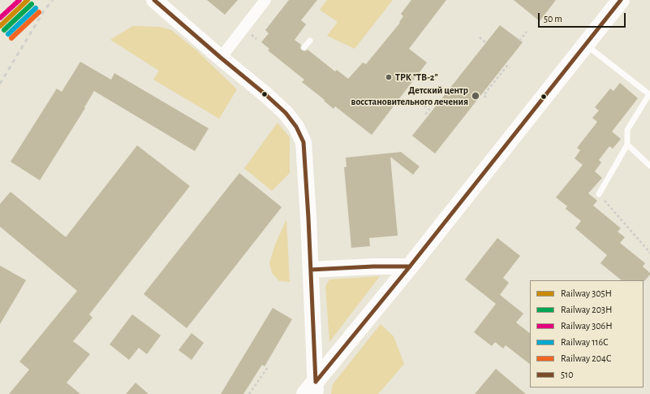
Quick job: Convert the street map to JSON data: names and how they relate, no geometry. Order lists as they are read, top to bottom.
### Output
{
  "places": ["ТРК \"ТВ-2\"", "Детский центр восстановительного лечения"],
  "lines": [
    "rail line 305Н",
    "rail line 306Н",
    "transit line 510",
    "rail line 203Н",
    "rail line 116С",
    "rail line 204С"
  ],
  "legend": [
    "Railway 305Н",
    "Railway 203Н",
    "Railway 306Н",
    "Railway 116С",
    "Railway 204С",
    "510"
  ],
  "scale_bar": "50 m"
}
